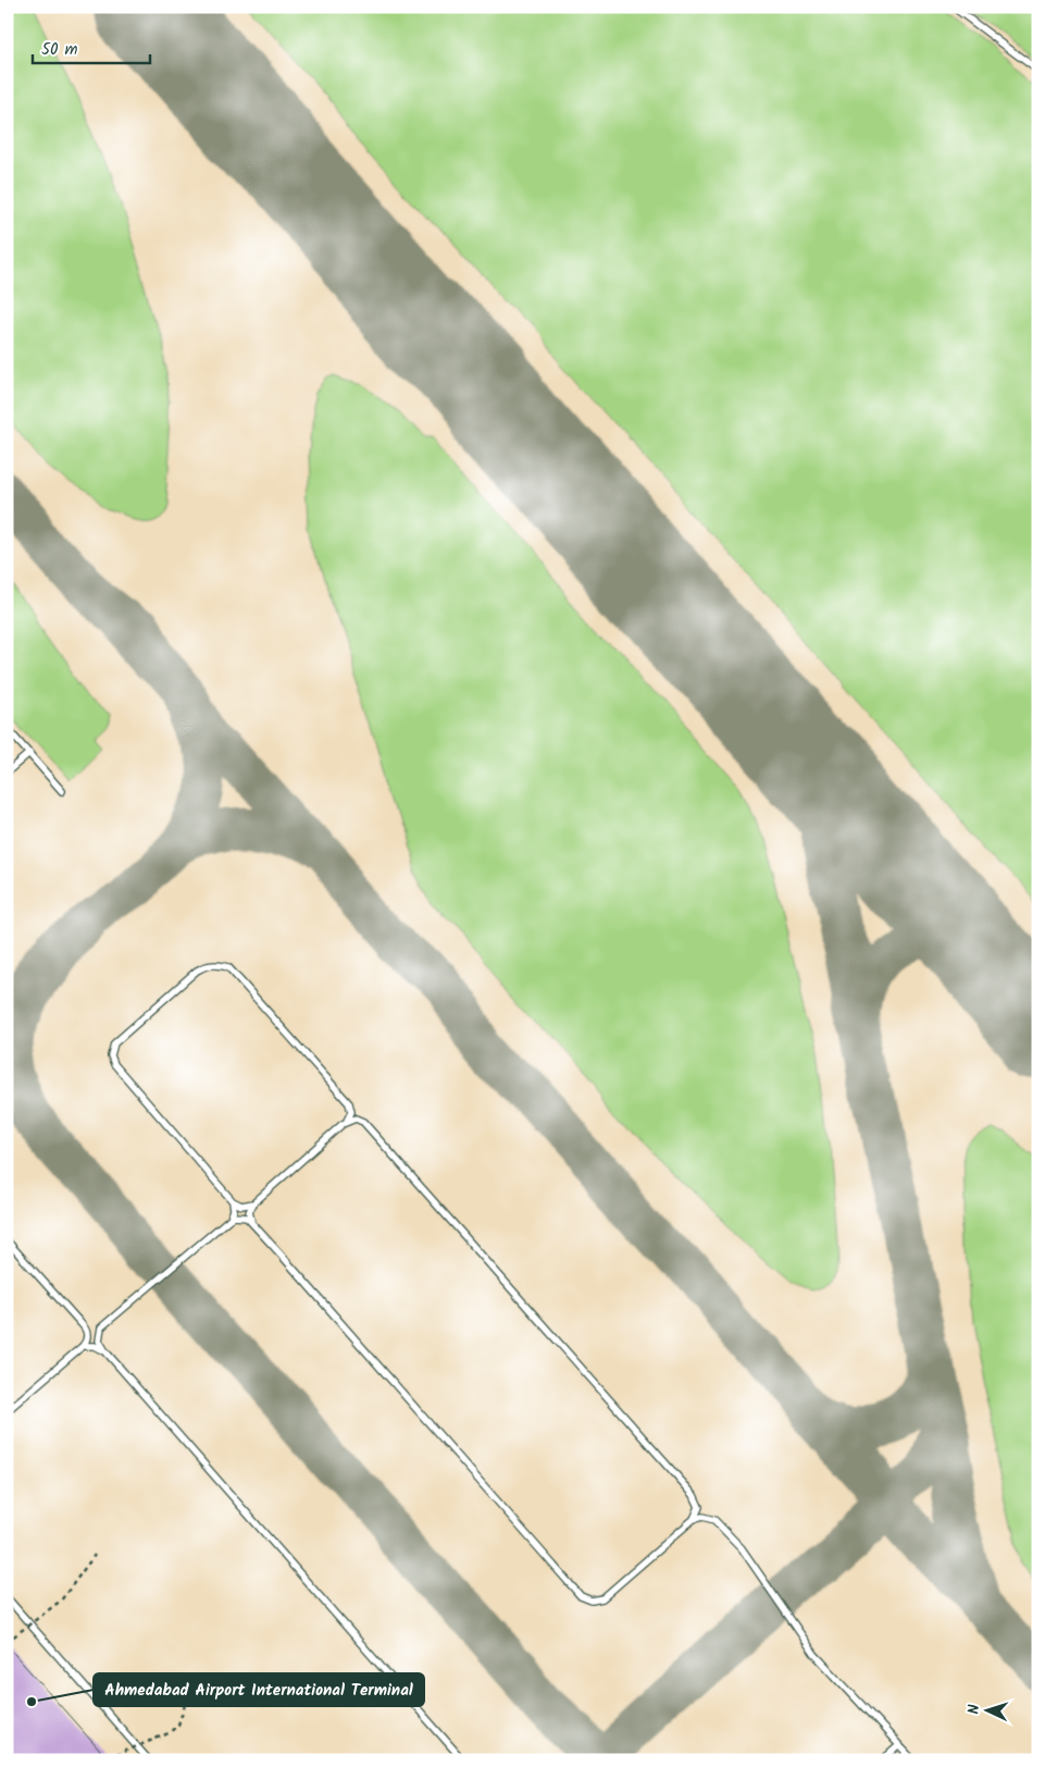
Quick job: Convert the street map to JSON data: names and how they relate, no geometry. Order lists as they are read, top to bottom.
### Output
{
  "places": ["Ahmedabad Airport International Terminal"],
  "scale_bar": "50 m",
  "north": "left"
}
